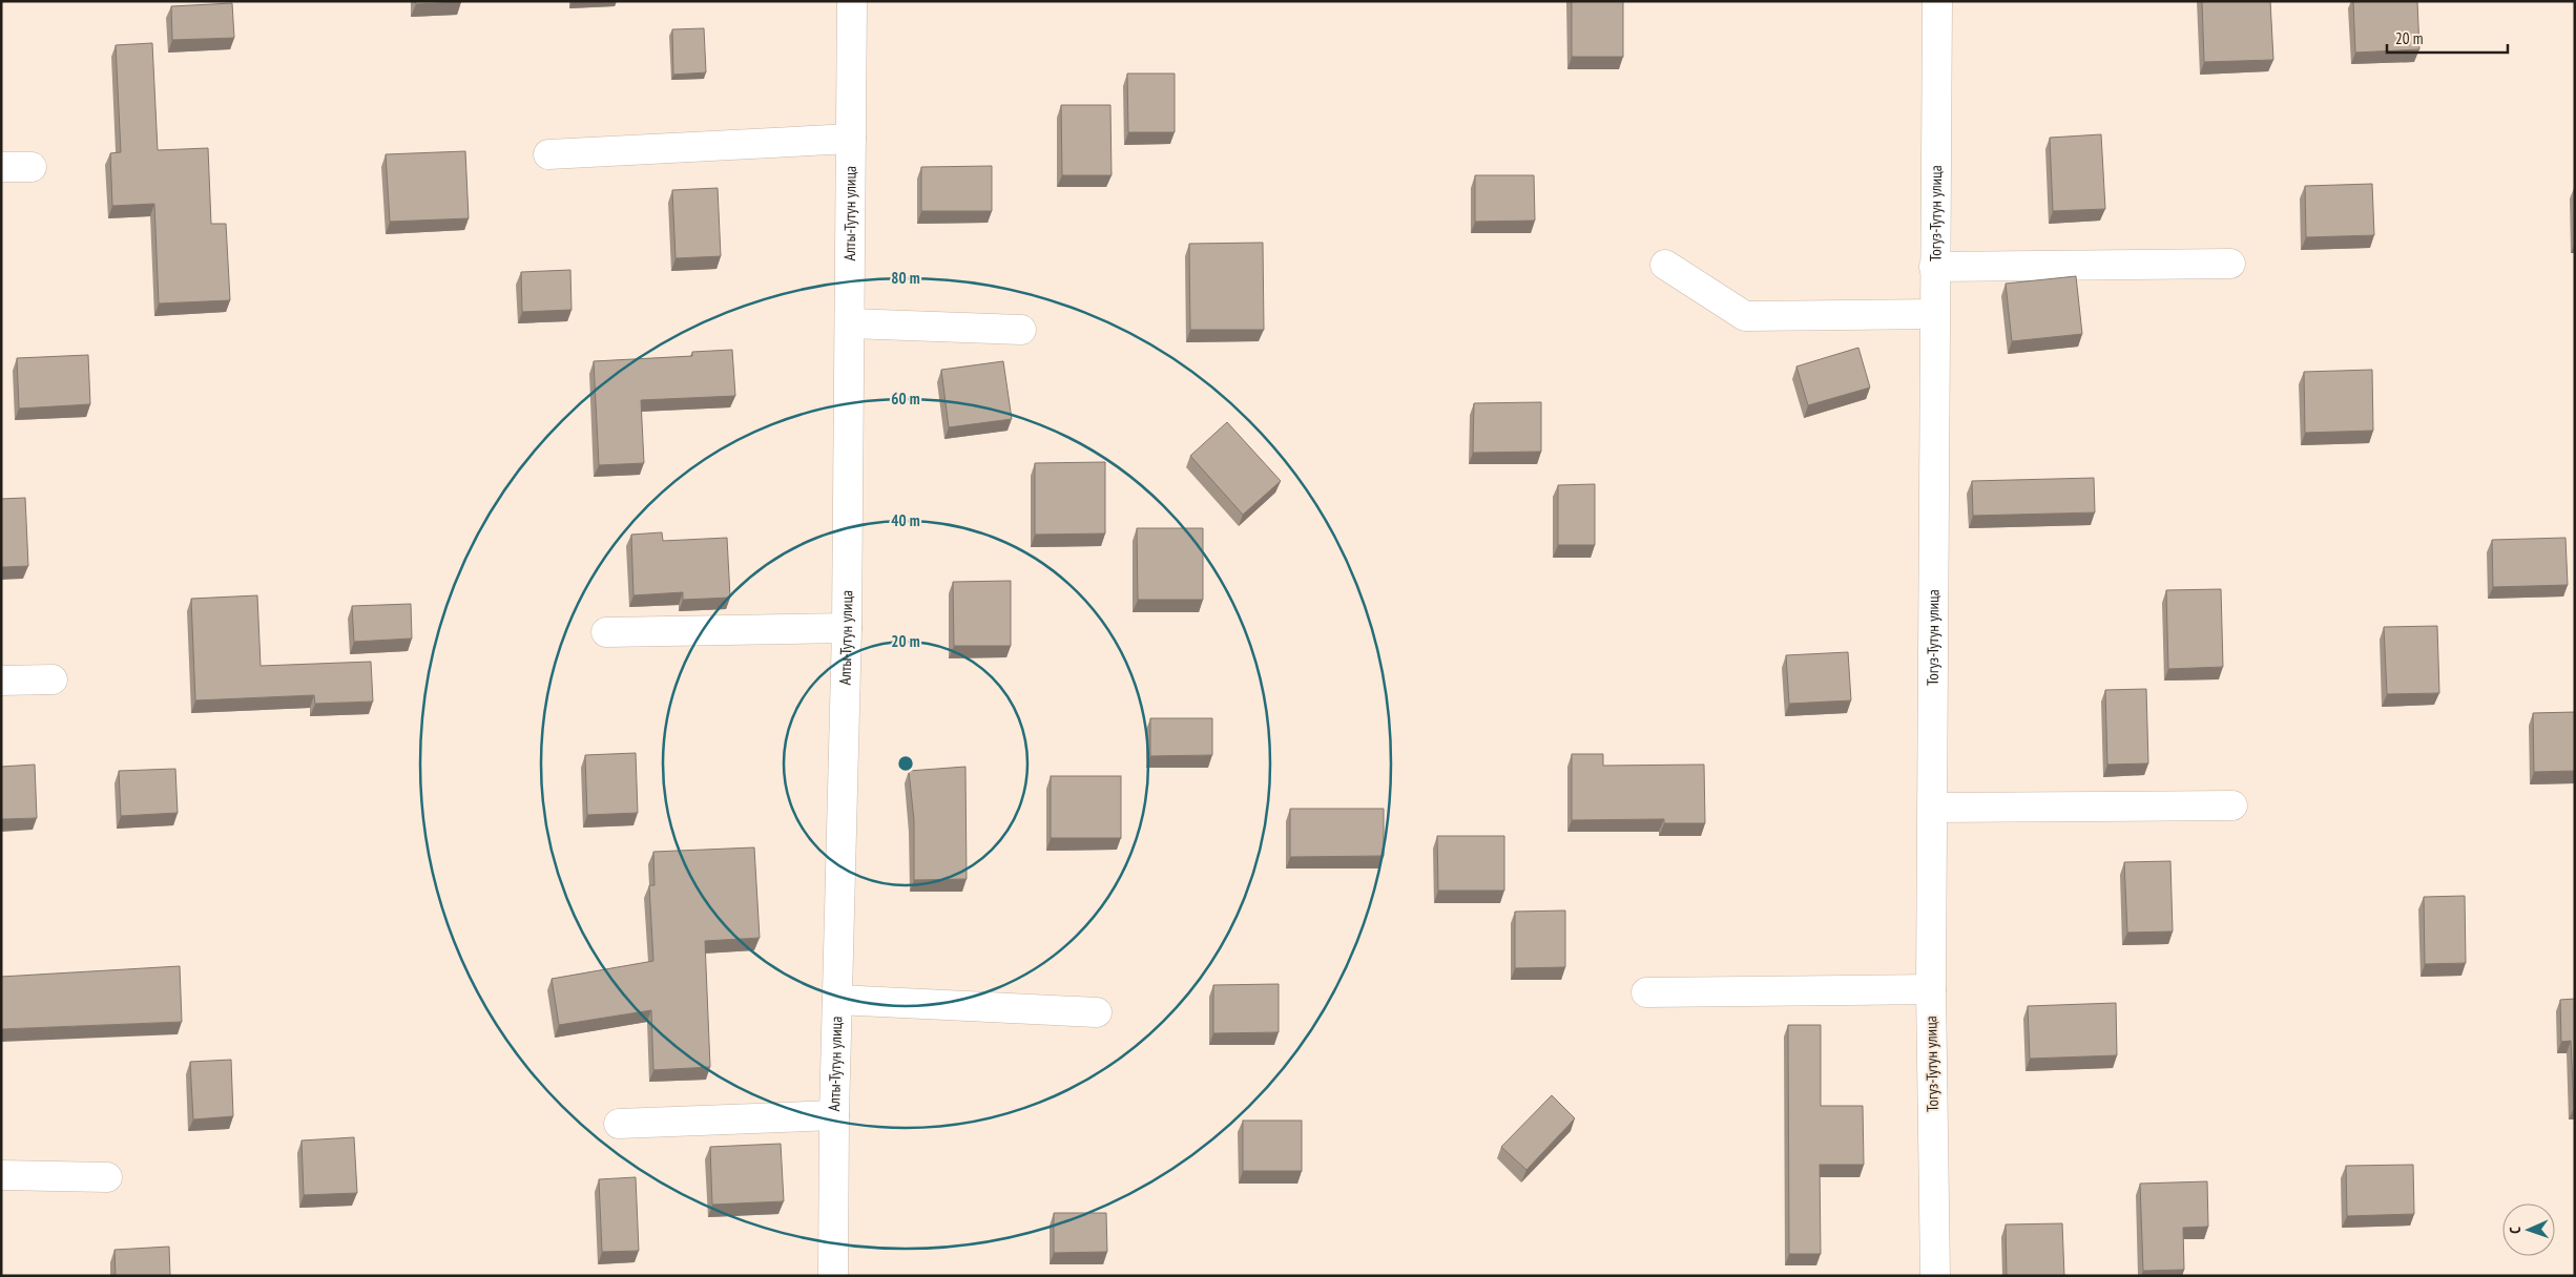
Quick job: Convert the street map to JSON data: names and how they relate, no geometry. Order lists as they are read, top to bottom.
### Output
{
  "streets": {
    "street": ["Алты-Тутун улица", "Тогуз-Тутун улица"]
  },
  "scale_bar": "20 m",
  "north": "left",
  "rings": [
    "80 m",
    "60 m",
    "40 m",
    "20 m"
  ]
}
